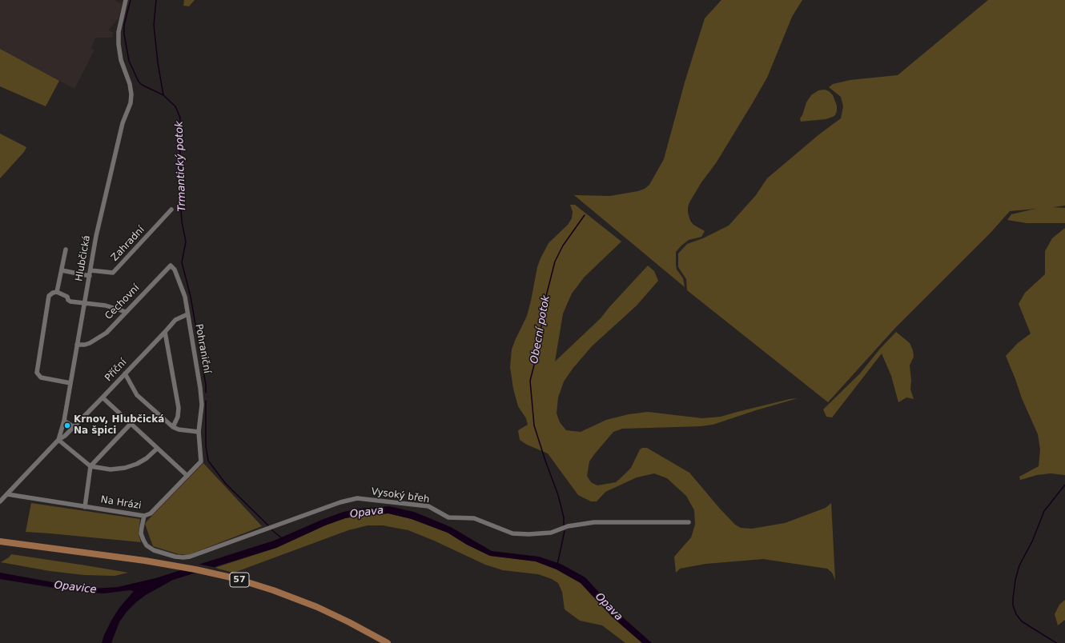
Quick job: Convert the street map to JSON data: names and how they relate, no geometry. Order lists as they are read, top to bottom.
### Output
{
  "streets": {
    "main road": ["57"],
    "street": [
      "Zahradní",
      "Hlubčická",
      "Cechovní",
      "Pohraniční",
      "Příční",
      "Vysoký břeh",
      "Na Hrázi"
    ]
  },
  "crossings": [
    ["Zahradní", "Hlubčická"],
    ["Hlubčická", "Cechovní"],
    ["Hlubčická", "Příční"],
    ["Hlubčická", "Na Hrázi"],
    ["Cechovní", "Pohraniční"],
    ["Pohraniční", "Příční"],
    ["Pohraniční", "Na Hrázi"],
    ["Vysoký břeh", "Na Hrázi"]
  ],
  "water": [
    "Trmantický potok",
    "Obecní potok",
    "Opava",
    "Opavice"
  ],
  "places": ["Krnov, Hlubčická Na špici"]
}
